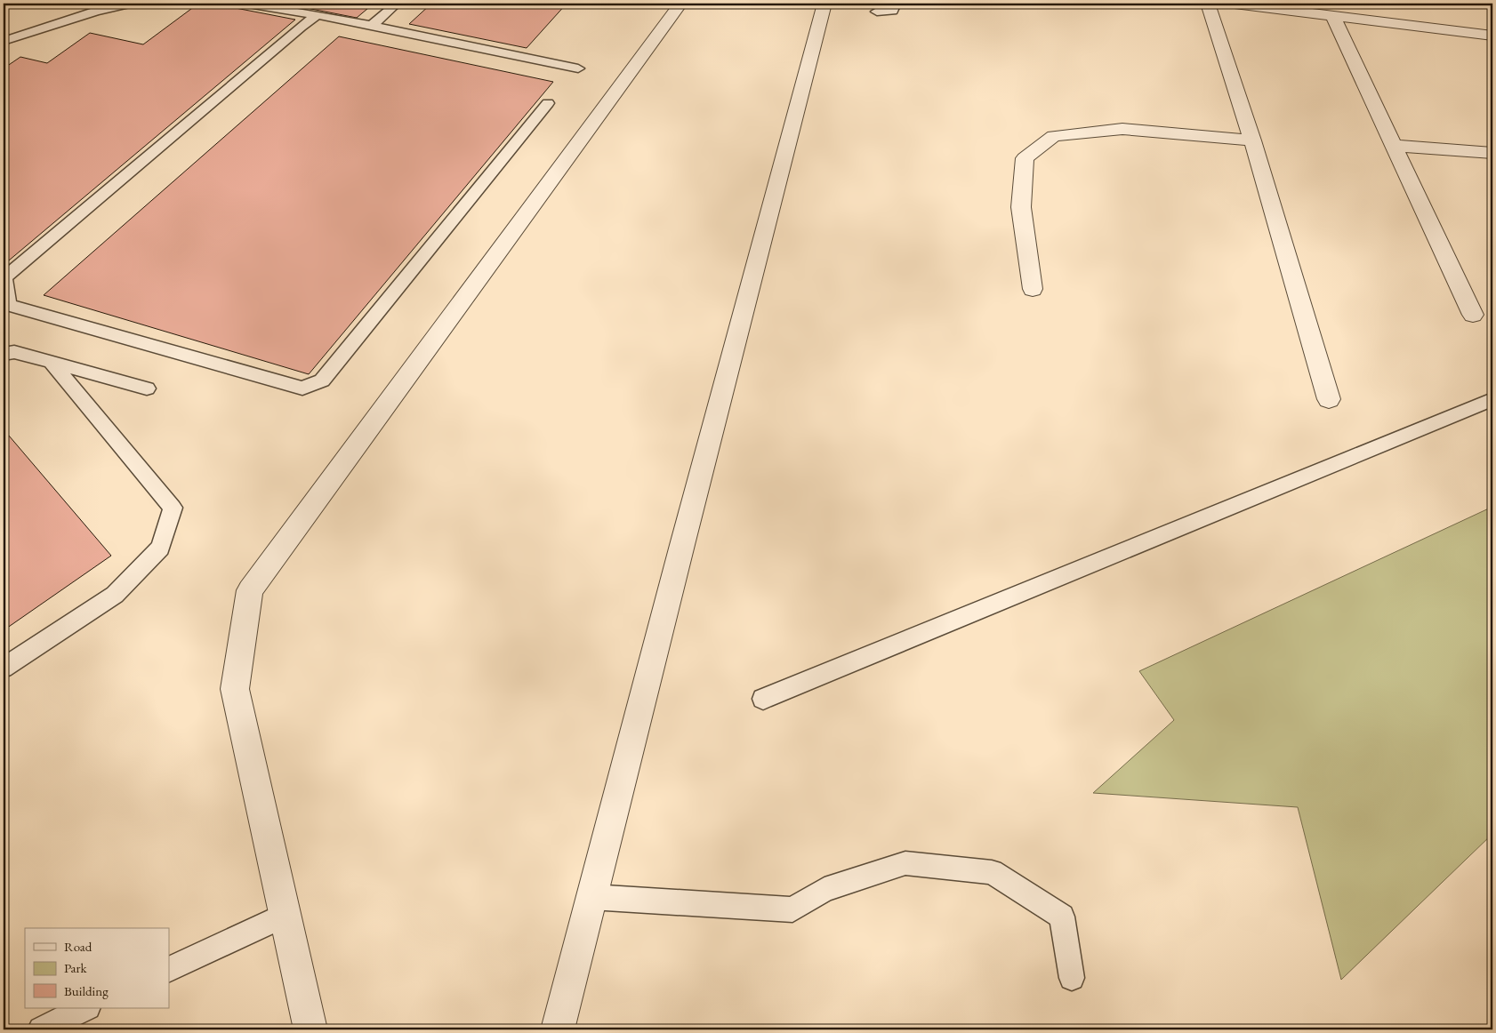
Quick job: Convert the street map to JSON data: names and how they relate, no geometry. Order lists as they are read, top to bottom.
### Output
{
  "legend": ["Road", "Park", "Building"]
}
